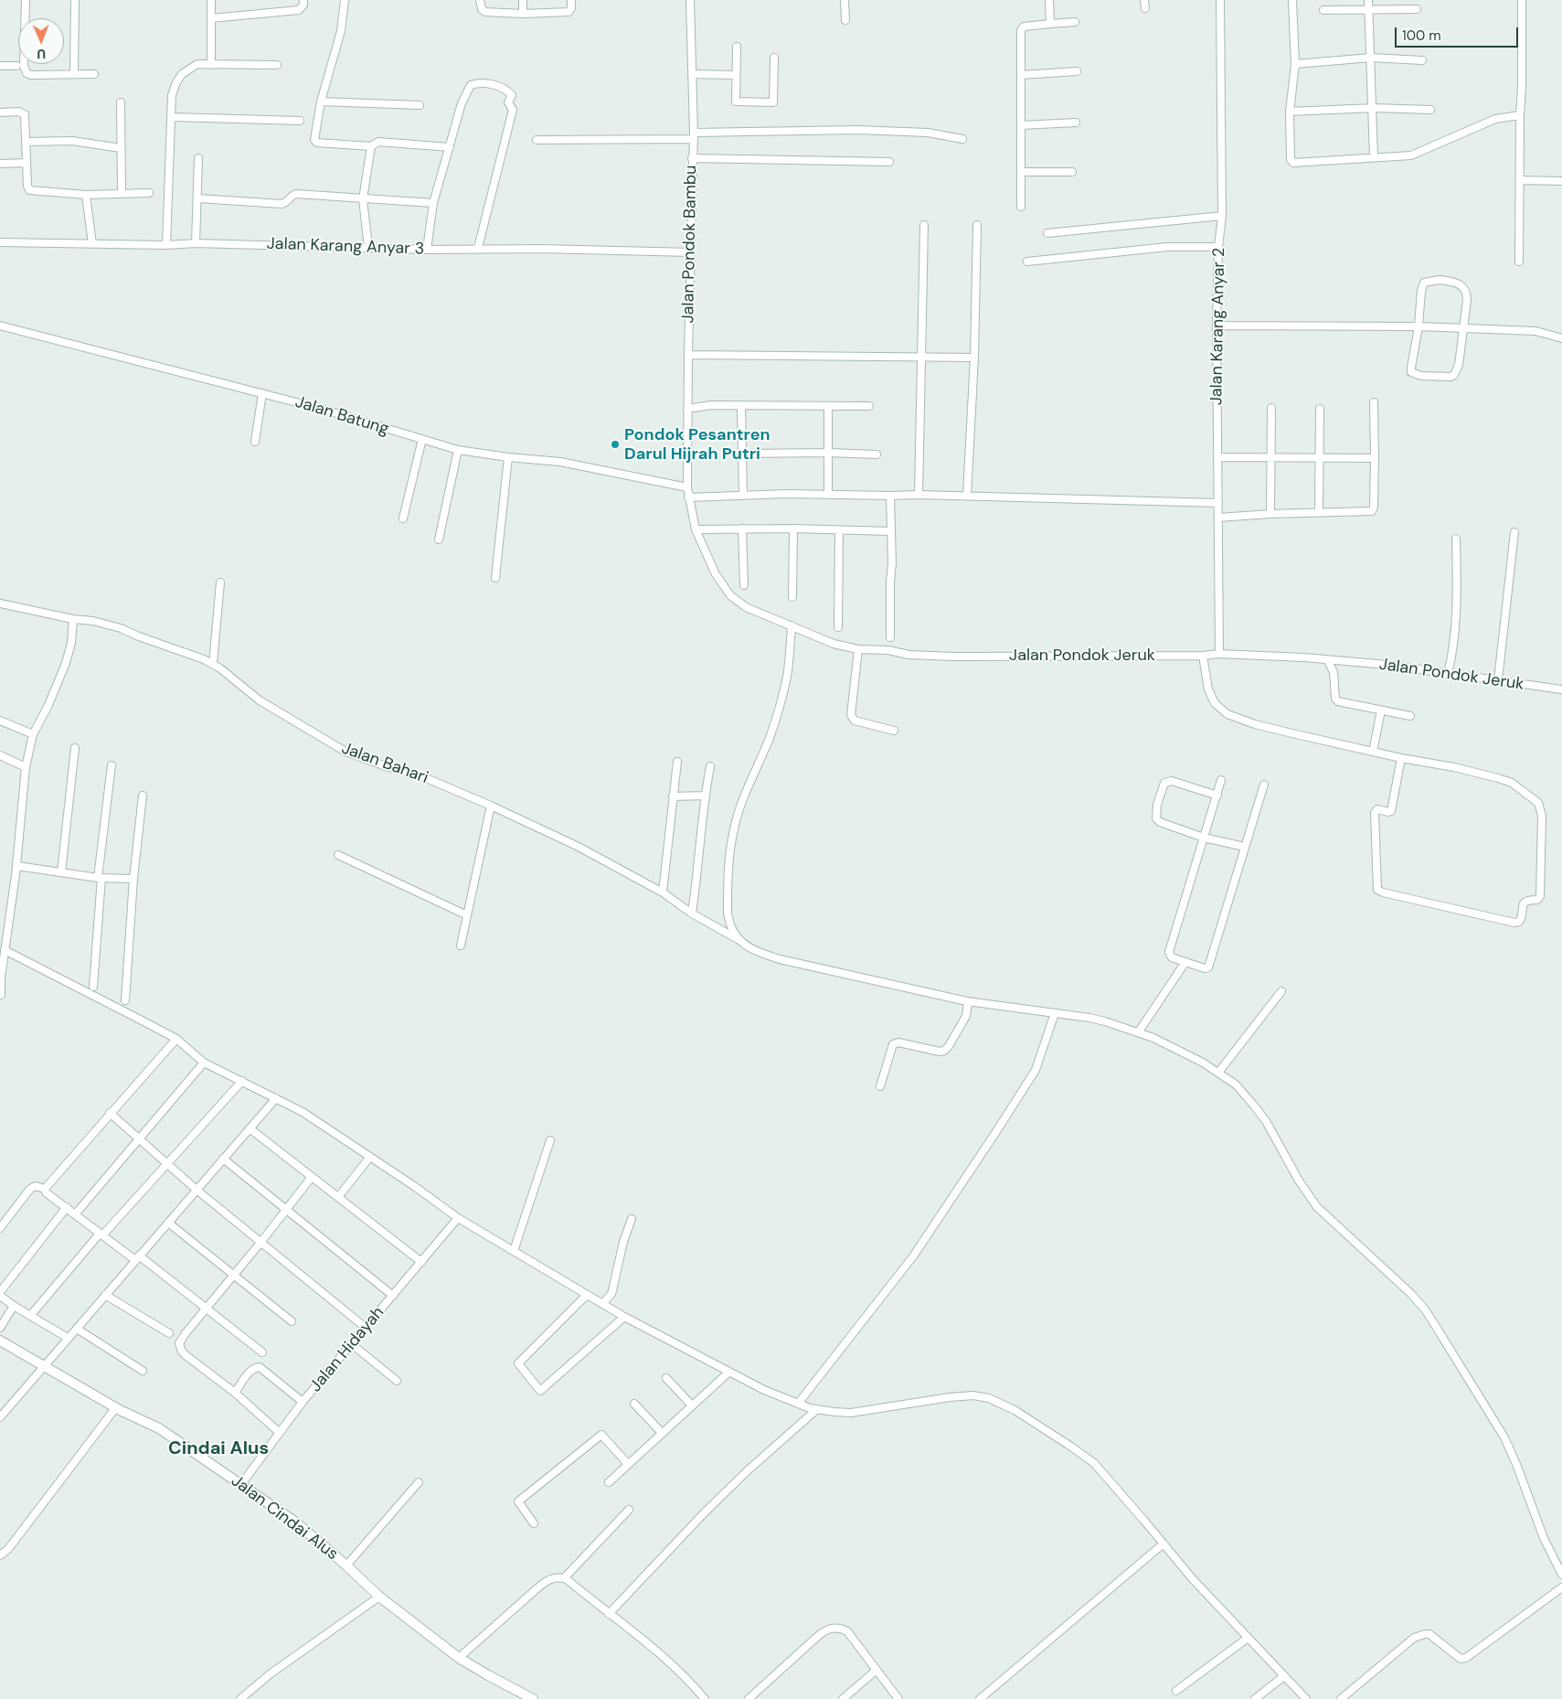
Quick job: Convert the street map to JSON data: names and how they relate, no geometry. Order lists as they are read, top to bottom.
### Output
{
  "streets": {
    "street": [
      "Jalan Pondok Bambu",
      "Jalan Karang Anyar 3",
      "Jalan Karang Anyar 2",
      "Jalan Batung",
      "Jalan Pondok Jeruk",
      "Jalan Bahari",
      "Jalan Hidayah",
      "Jalan Cindai Alus"
    ]
  },
  "crossings": [
    ["Jalan Pondok Bambu", "Jalan Karang Anyar 3"],
    ["Jalan Pondok Bambu", "Jalan Batung"],
    ["Jalan Pondok Bambu", "Jalan Pondok Jeruk"],
    ["Jalan Karang Anyar 2", "Jalan Pondok Jeruk"],
    ["Jalan Batung", "Jalan Pondok Jeruk"],
    ["Jalan Hidayah", "Jalan Cindai Alus"]
  ],
  "districts": ["Cindai Alus"],
  "places": ["Pondok Pesantren Darul Hijrah Putri"],
  "scale_bar": "100 m",
  "north": "bottom"
}
